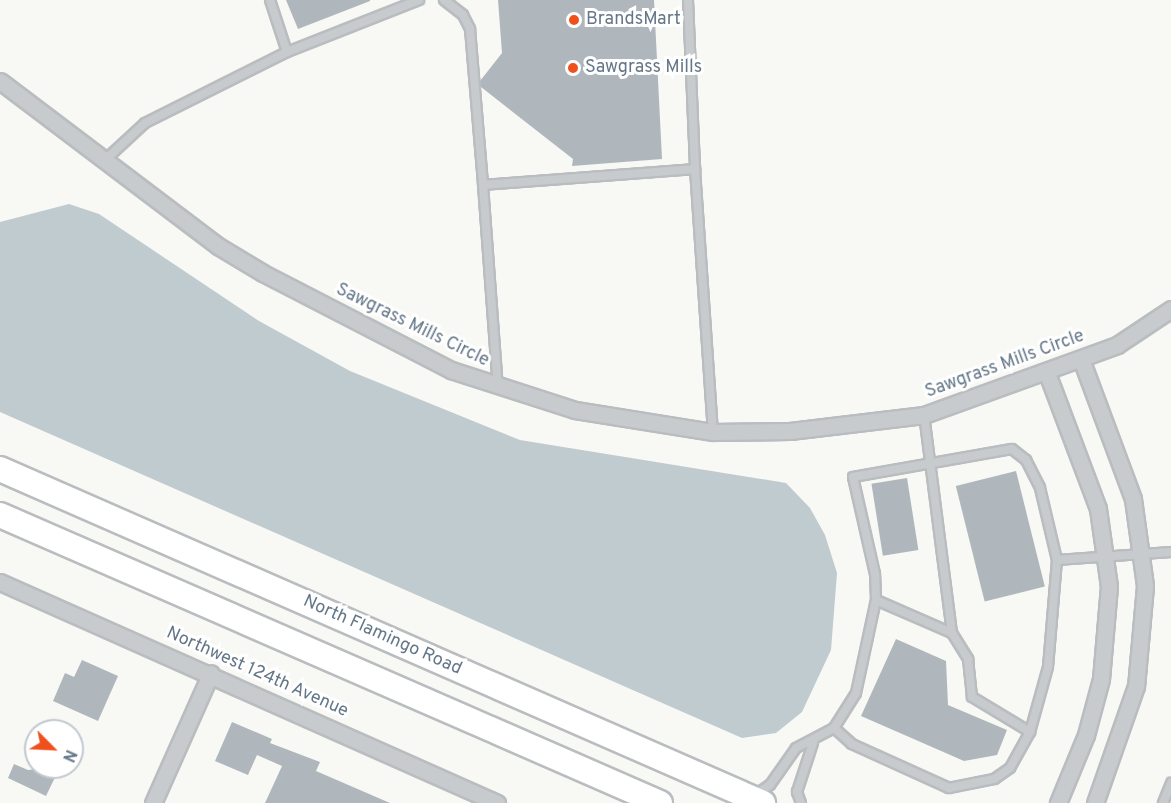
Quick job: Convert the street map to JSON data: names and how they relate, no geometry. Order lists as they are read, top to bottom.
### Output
{
  "streets": {
    "highway": ["North Flamingo Road"],
    "street": ["Sawgrass Mills Circle", "Northwest 124th Avenue"]
  },
  "places": ["BrandsMart", "Sawgrass Mills"],
  "north": "bottom right"
}
